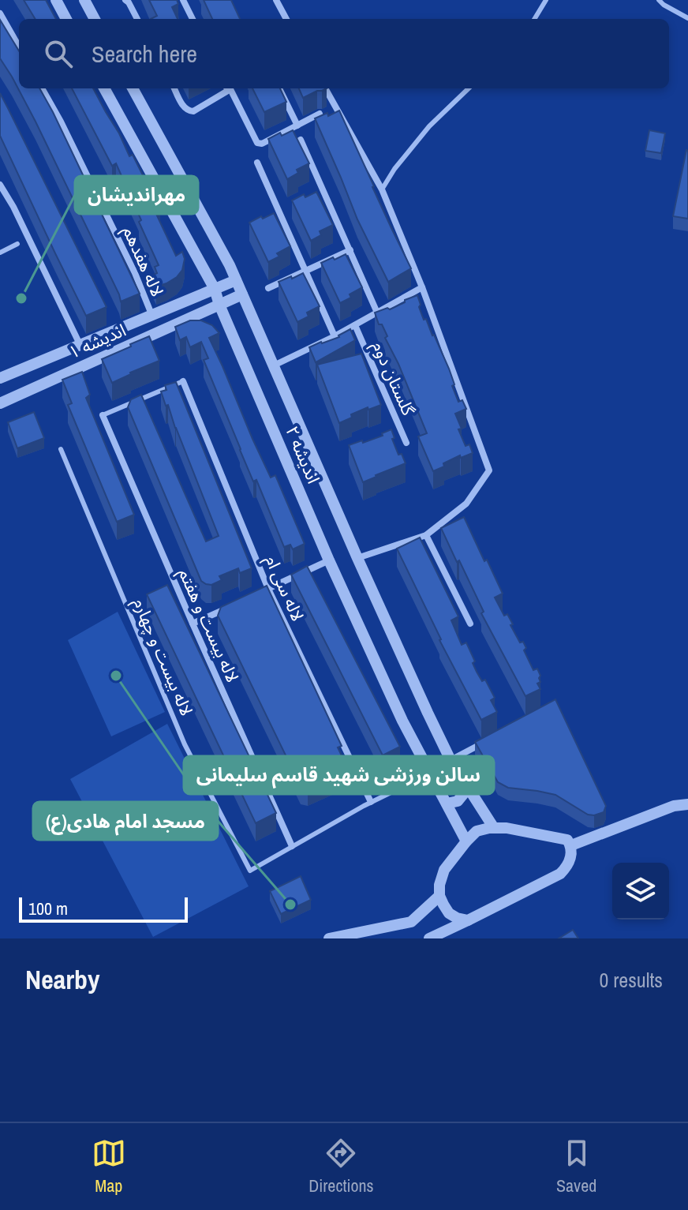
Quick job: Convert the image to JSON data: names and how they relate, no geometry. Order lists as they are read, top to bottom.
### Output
{
  "streets": {
    "street": [
      "لاله هفدهم",
      "اندیشه ۱",
      "گلستان دوم",
      "اندیشه ۲",
      "لاله سی ام",
      "لاله بیست و هفتم"
    ],
    "lane": ["لاله بیست و چهارم"]
  },
  "crossings": [
    ["لاله هفدهم", "اندیشه ۱"],
    ["اندیشه ۱", "اندیشه ۲"],
    ["لاله بیست و هفتم", "لاله بیست و چهارم"]
  ],
  "places": ["مهراندیشان", "سالن ورزشی شهید قاسم سلیمانی", "مسجد امام هادی(ع)"],
  "scale_bar": "100 m",
  "page": {
    "search": "Search here",
    "scale": "100 m",
    "heading": ["Nearby", "0 results"],
    "nav": ["Map", "Directions", "Saved"]
  }
}
